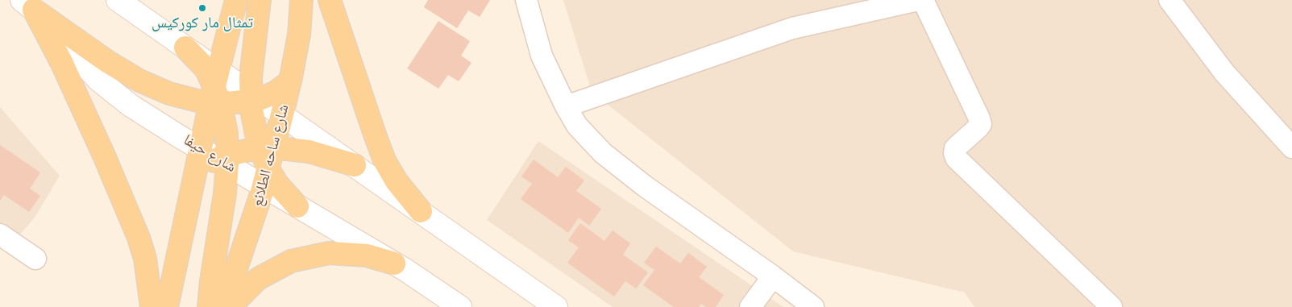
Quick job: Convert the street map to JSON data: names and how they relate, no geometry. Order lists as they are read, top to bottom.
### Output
{
  "streets": {
    "main road": ["شارع حيفا", "شارع ساحه الطلائع"]
  },
  "crossings": [
    ["شارع حيفا", "شارع ساحه الطلائع"]
  ],
  "places": ["تمثال مار كوركيس"]
}
